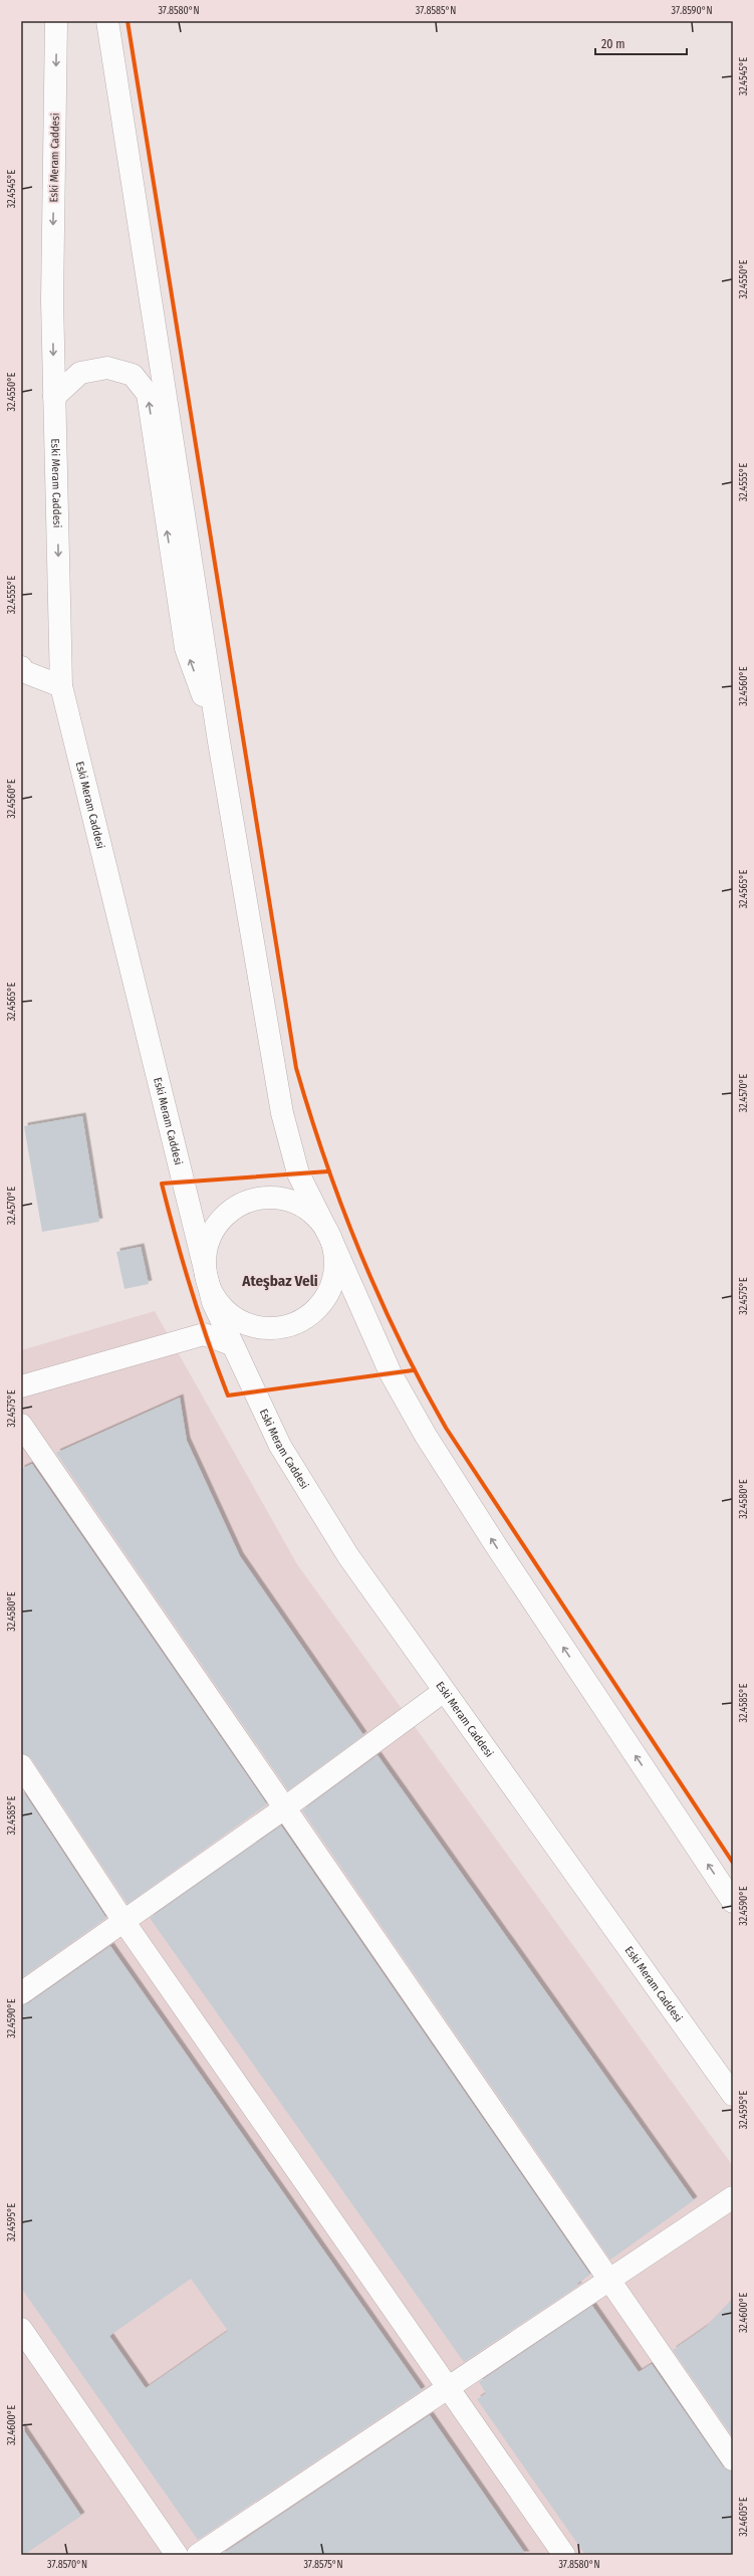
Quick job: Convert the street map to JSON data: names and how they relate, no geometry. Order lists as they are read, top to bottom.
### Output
{
  "streets": {
    "street": ["Eski Meram Caddesi"]
  },
  "districts": ["Ateşbaz Veli"],
  "scale_bar": "20 m",
  "coordinates": [
    "37.8580°N",
    "37.8585°N",
    "37.8590°N",
    "32.4545°E",
    "32.4550°E",
    "32.4555°E",
    "32.4560°E",
    "32.4565°E",
    "32.4570°E",
    "32.4575°E",
    "32.4580°E",
    "32.4585°E",
    "32.4590°E",
    "32.4595°E",
    "32.4600°E",
    "32.4605°E",
    "37.8570°N",
    "37.8575°N"
  ]
}
